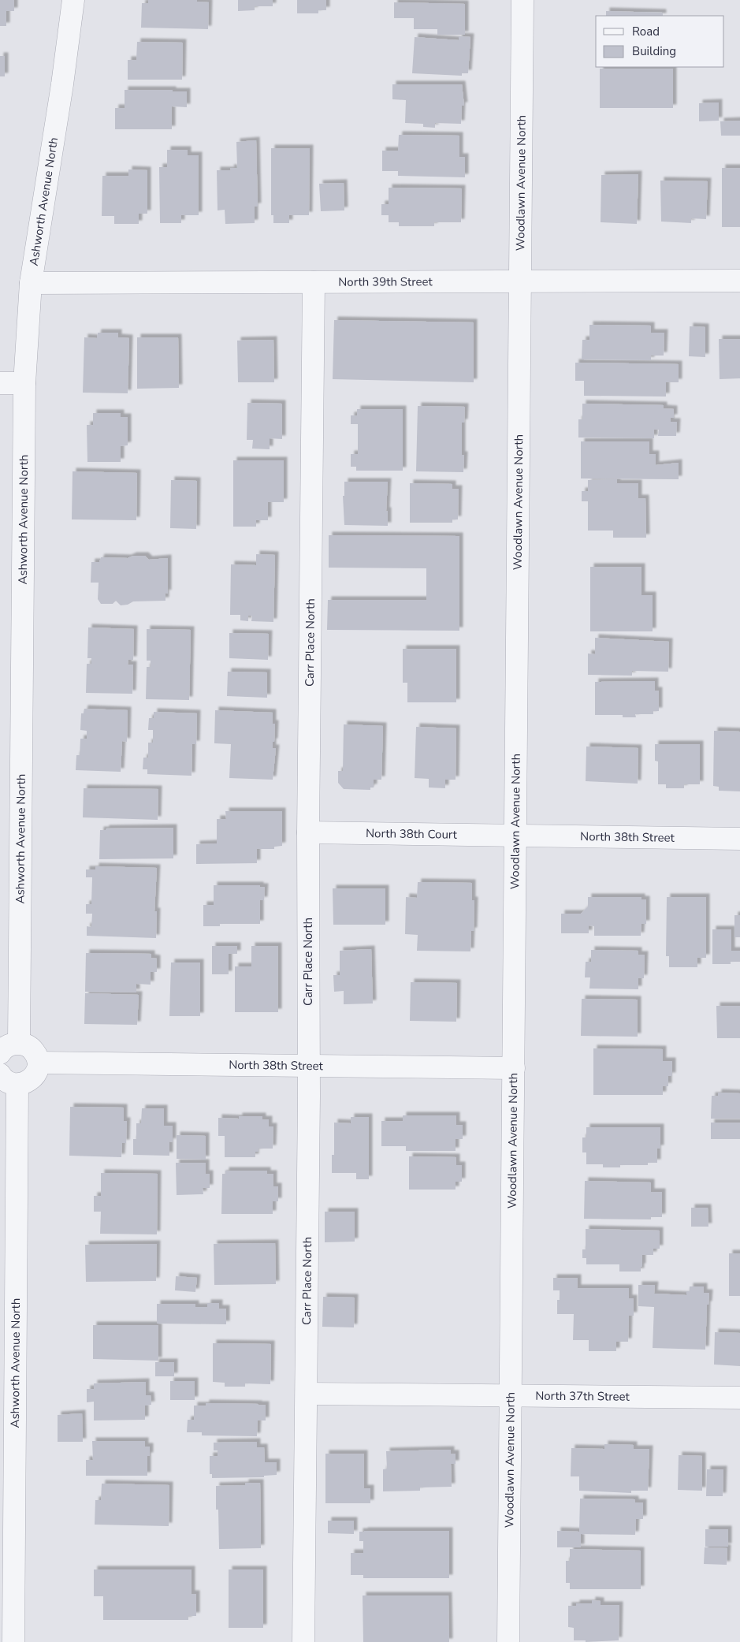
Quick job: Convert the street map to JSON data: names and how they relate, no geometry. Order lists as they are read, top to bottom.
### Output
{
  "streets": {
    "street": [
      "Woodlawn Avenue North",
      "Ashworth Avenue North",
      "North 39th Street",
      "Carr Place North",
      "North 38th Court",
      "North 38th Street",
      "North 37th Street"
    ]
  },
  "crossings": [
    ["Woodlawn Avenue North", "North 39th Street"],
    ["Woodlawn Avenue North", "North 38th Court"],
    ["Woodlawn Avenue North", "North 38th Street"],
    ["Woodlawn Avenue North", "North 37th Street"],
    ["Ashworth Avenue North", "North 39th Street"],
    ["North 39th Street", "Carr Place North"],
    ["Carr Place North", "North 38th Court"],
    ["Carr Place North", "North 38th Street"],
    ["Carr Place North", "North 37th Street"],
    ["North 38th Court", "North 38th Street"]
  ],
  "legend": ["Road", "Building"]
}
